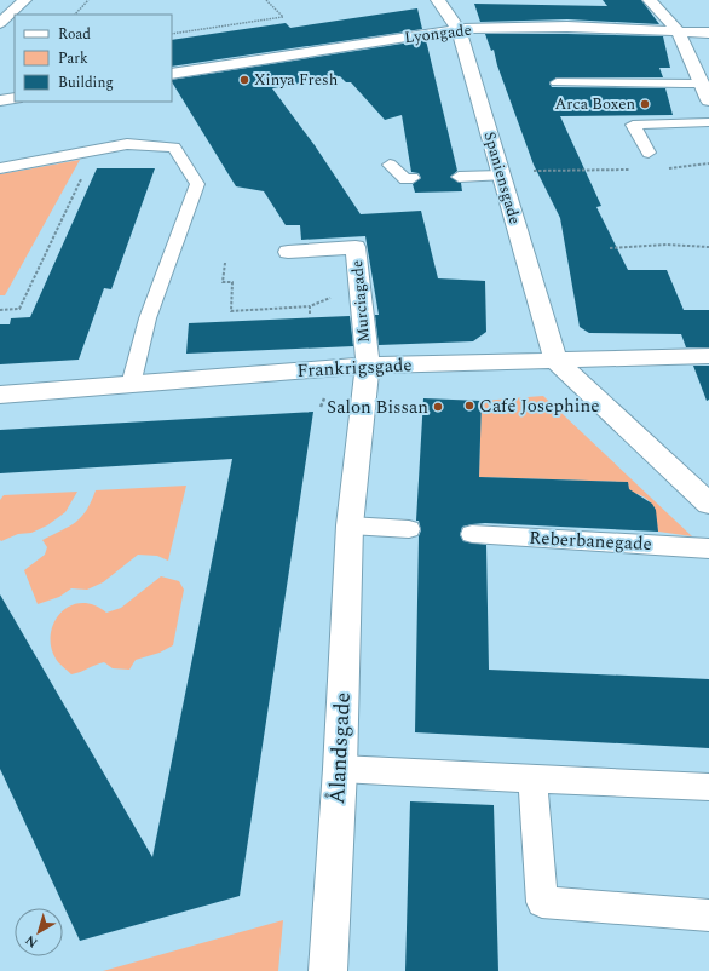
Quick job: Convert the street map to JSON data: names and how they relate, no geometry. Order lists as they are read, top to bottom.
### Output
{
  "streets": {
    "street": [
      "Lyongade",
      "Spaniensgade",
      "Murciagade",
      "Frankrigsgade",
      "Ålandsgade"
    ],
    "lane": ["Reberbanegade"]
  },
  "crossings": [
    ["Lyongade", "Spaniensgade"],
    ["Spaniensgade", "Frankrigsgade"],
    ["Murciagade", "Frankrigsgade"],
    ["Murciagade", "Ålandsgade"],
    ["Frankrigsgade", "Ålandsgade"]
  ],
  "places": [
    "Xinya Fresh",
    "Arca Boxen",
    "Café Josephine",
    "Salon Bissan"
  ],
  "legend": ["Road", "Park", "Building"],
  "north": "bottom left"
}
